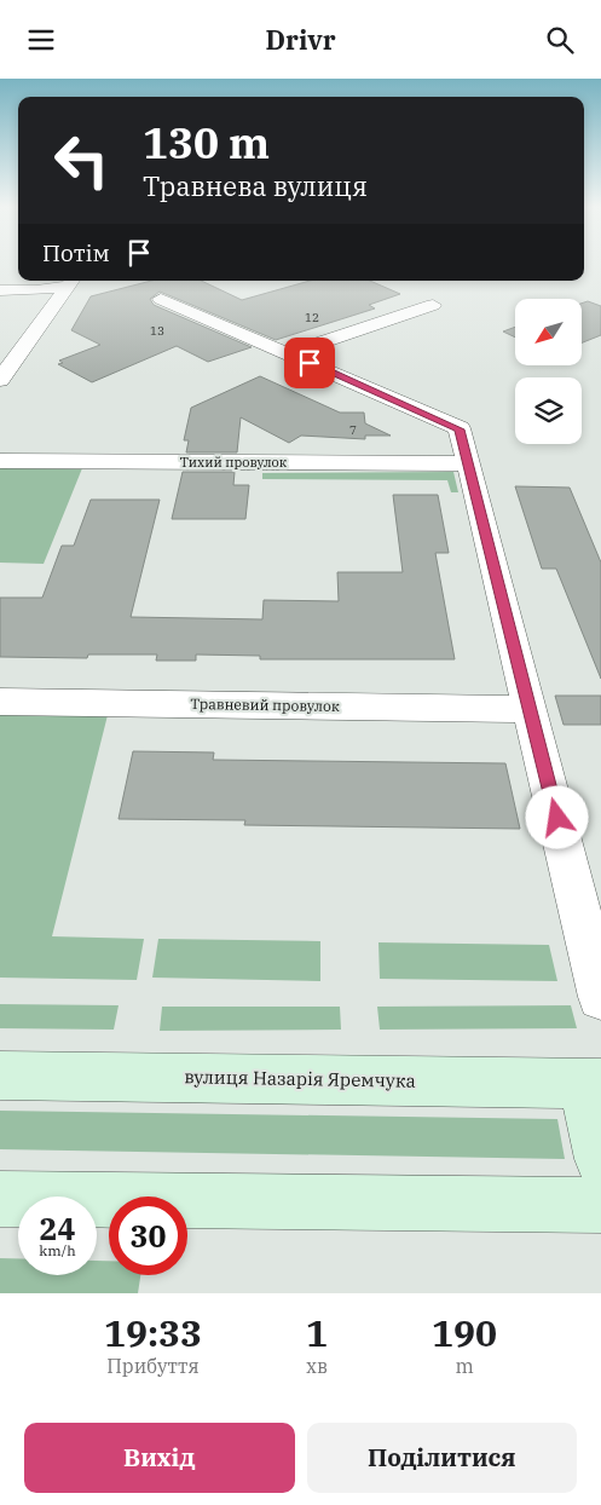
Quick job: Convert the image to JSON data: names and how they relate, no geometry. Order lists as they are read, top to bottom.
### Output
{
  "streets": {
    "street": ["Тихий провулок", "Травневий провулок", "вулиця Назарія Яремчука"]
  },
  "house_numbers": ["12", "13", "7"],
  "north": "bottom left",
  "page": {
    "header": "Drivr",
    "turn": ["130 m", "Травнева вулиця"],
    "then": "Потім",
    "speed": "24 km/h",
    "limit": "30",
    "eta": [
      "19:33",
      "Прибуття",
      "1",
      "хв",
      "190",
      "m"
    ],
    "buttons": ["Вихід", "Поділитися"]
  }
}
